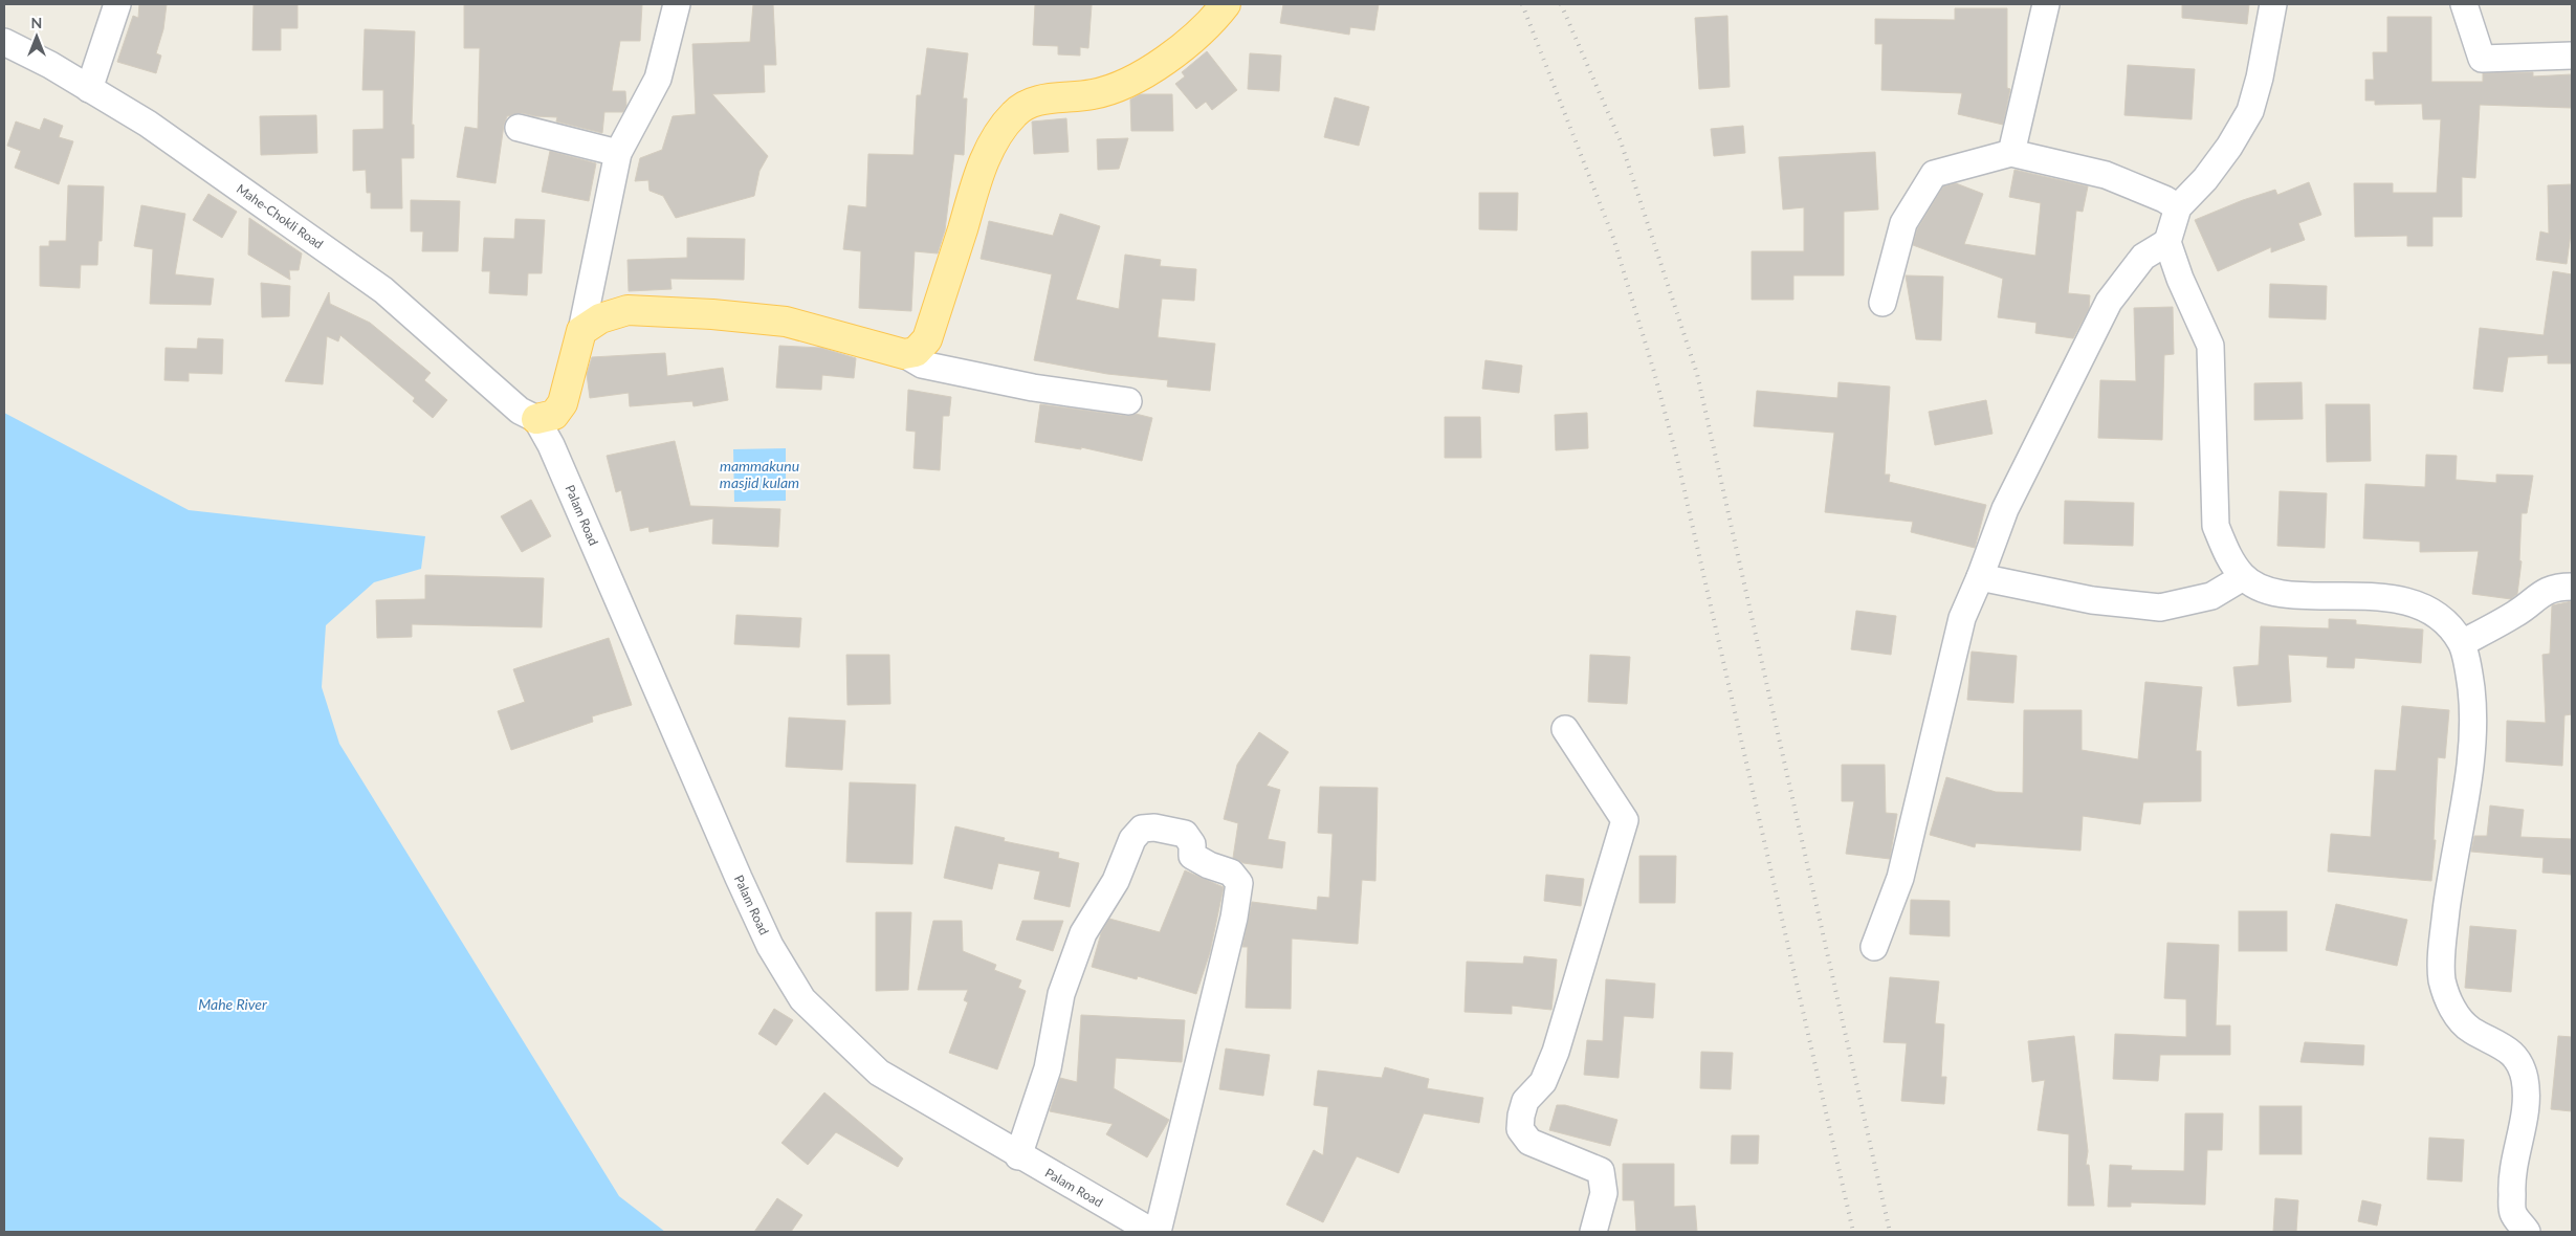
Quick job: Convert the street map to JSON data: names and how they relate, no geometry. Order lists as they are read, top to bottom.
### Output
{
  "streets": {
    "street": ["Mahe-Chokli Road", "Palam Road"]
  },
  "crossings": [
    ["Mahe-Chokli Road", "Palam Road"]
  ],
  "water": ["mammakunu masjid kulam", "Mahe River"],
  "north": "top"
}
